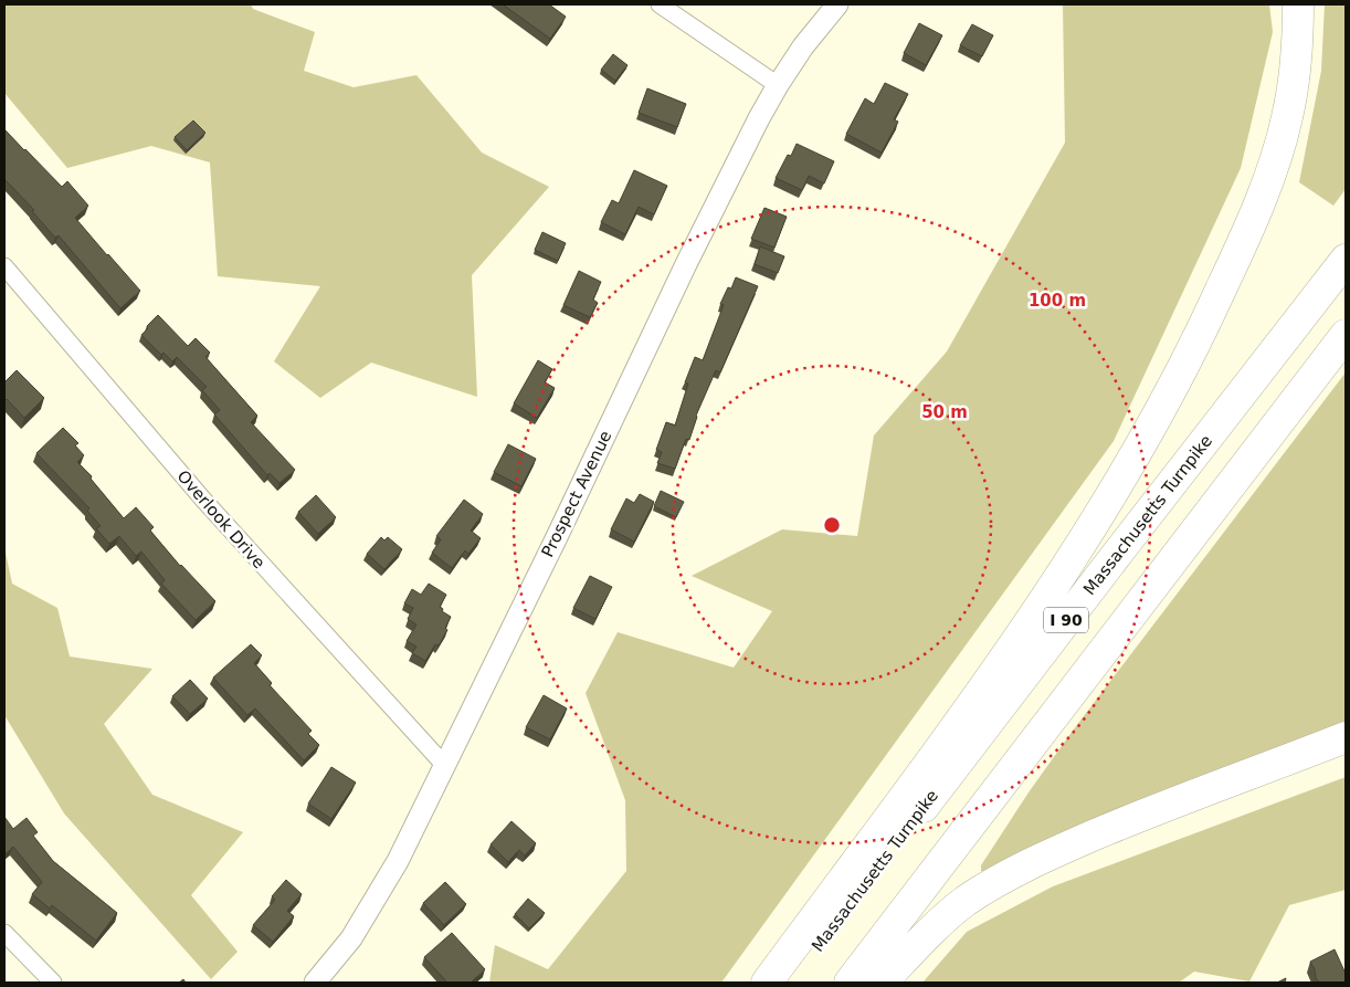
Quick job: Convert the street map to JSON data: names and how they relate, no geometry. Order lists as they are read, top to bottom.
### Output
{
  "streets": {
    "highway": ["Massachusetts Turnpike", "I 90"],
    "street": ["Prospect Avenue", "Overlook Drive"]
  },
  "crossings": [
    ["Prospect Avenue", "Overlook Drive"]
  ],
  "rings": ["100 m", "50 m"]
}
